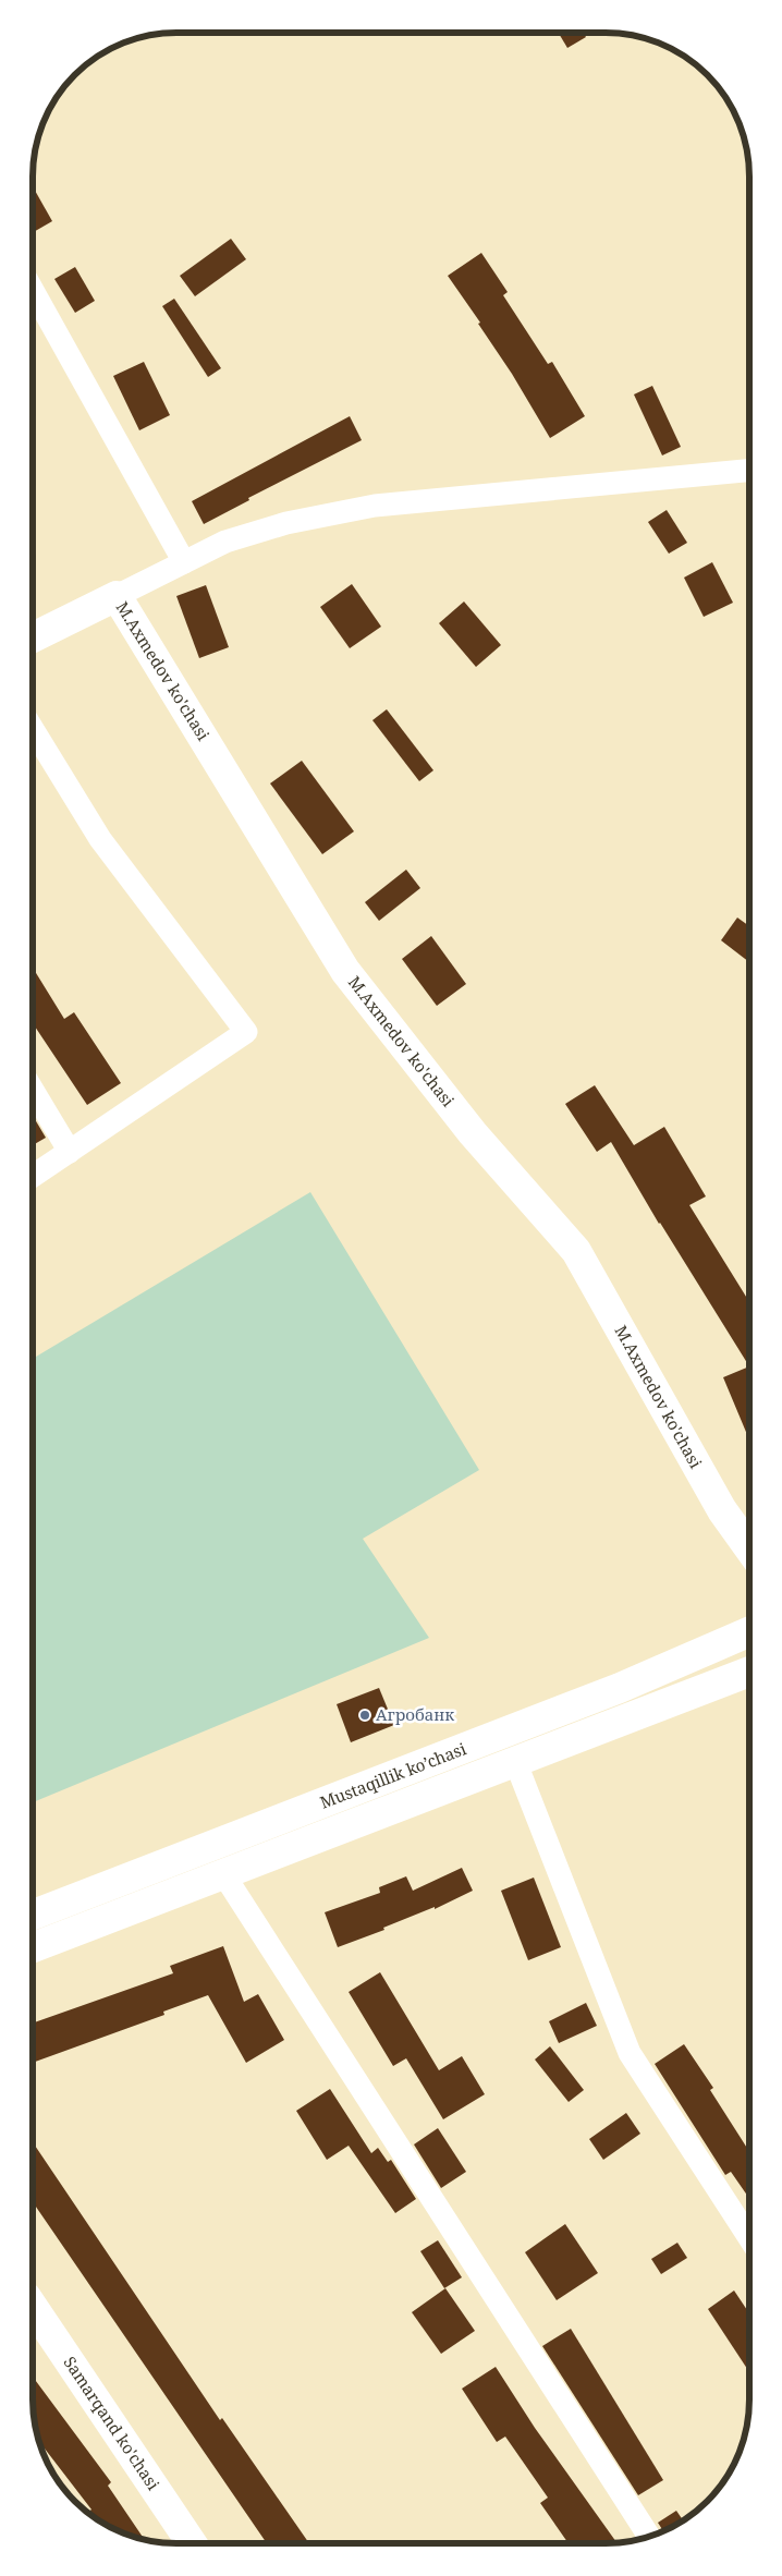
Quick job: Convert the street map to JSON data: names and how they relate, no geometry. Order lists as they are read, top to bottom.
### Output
{
  "streets": {
    "street": ["M.Axmedov ko'chasi", "Mustaqillik ko’chasi", "Samarqand ko'chasi"]
  },
  "places": ["Агробанк"]
}
